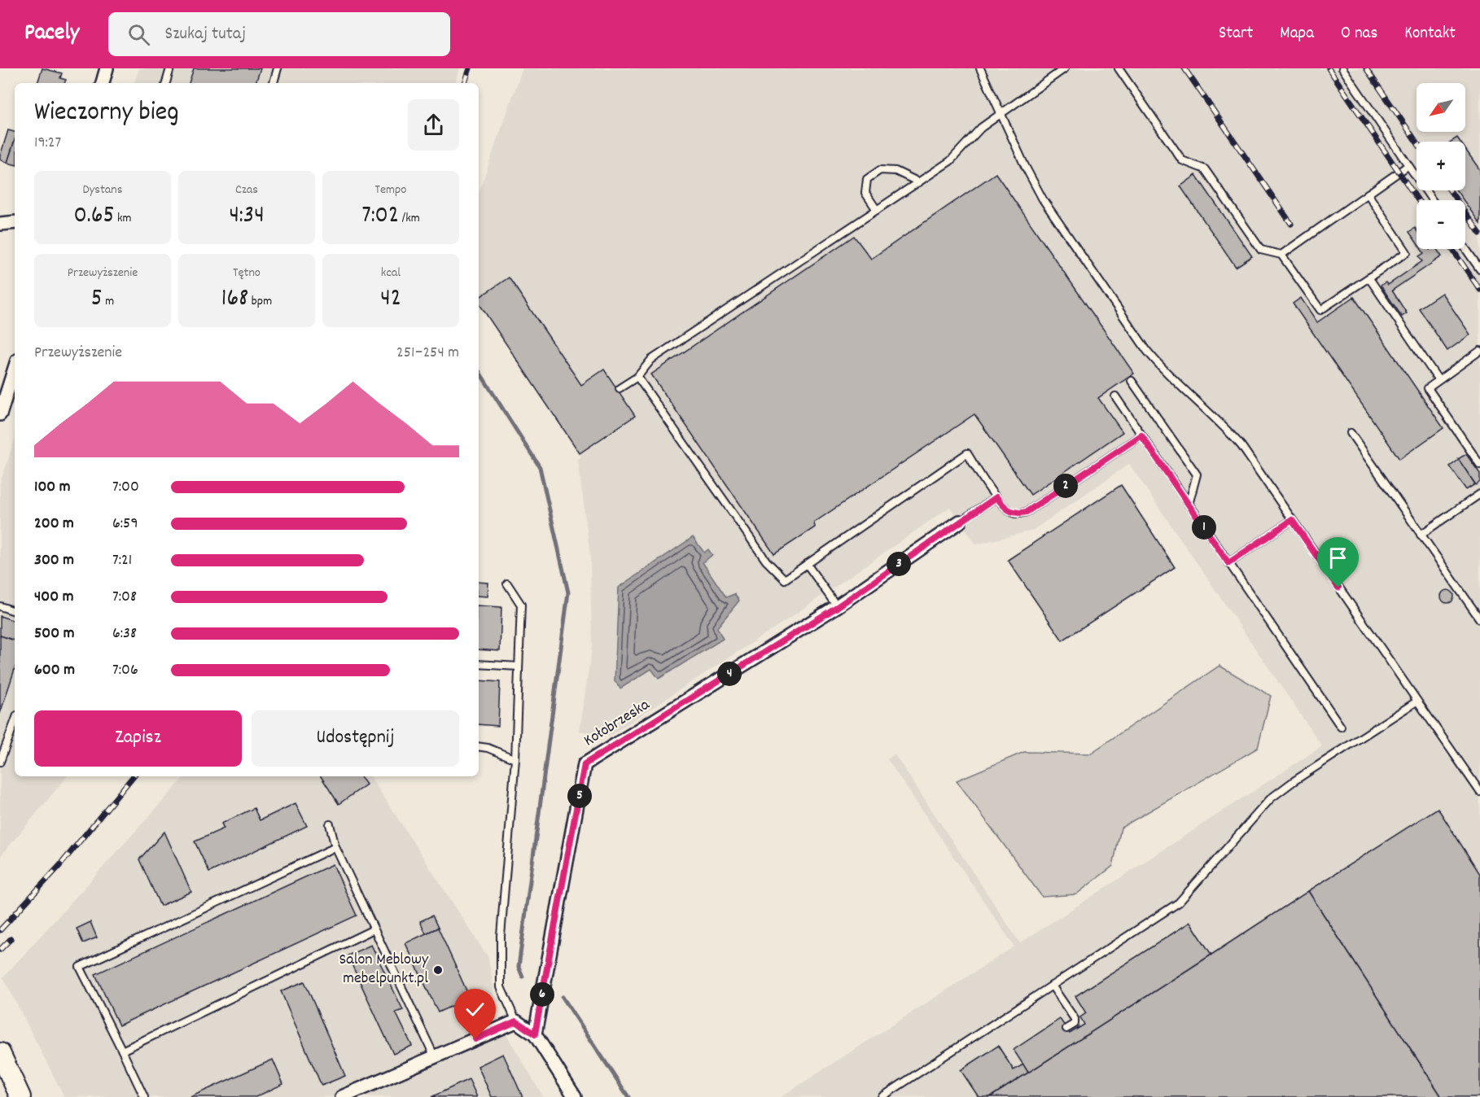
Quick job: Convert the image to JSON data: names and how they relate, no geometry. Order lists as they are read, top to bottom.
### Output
{
  "streets": {
    "street": ["Kołobrzeska"]
  },
  "places": ["Salon Meblowy mebelpunkt.pl"],
  "north": "bottom left",
  "page": {
    "header": "Pacely",
    "search": "Szukaj tutaj",
    "nav": [
      "Start",
      "Mapa",
      "O nas",
      "Kontakt"
    ],
    "map_buttons": ["+", "−"],
    "heading": ["Wieczorny bieg", "19:27"],
    "stats": [
      ["Dystans", "0.65 km"],
      ["Czas", "4:34"],
      ["Tempo", "7:02 /km"],
      ["Przewyższenie", "5 m"],
      ["Tętno", "168 bpm"],
      ["kcal", "42"]
    ],
    "chart": ["Przewyższenie", "251–254 m"],
    "list": [
      {
        "name": "100 m",
        "note": "7:00"
      },
      {
        "name": "200 m",
        "note": "6:59"
      },
      {
        "name": "300 m",
        "note": "7:21"
      },
      {
        "name": "400 m",
        "note": "7:08"
      },
      {
        "name": "500 m",
        "note": "6:38"
      },
      {
        "name": "600 m",
        "note": "7:06"
      }
    ],
    "pins": [
      "2",
      "1",
      "3",
      "4",
      "5",
      "6"
    ],
    "buttons": ["Zapisz", "Udostępnij"]
  }
}
